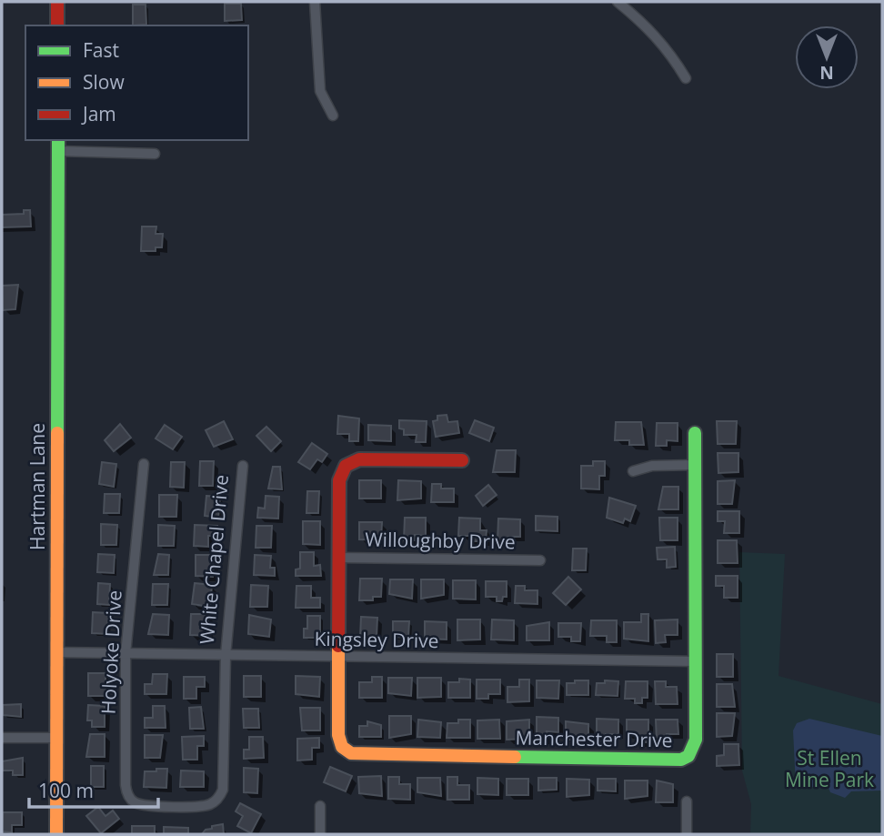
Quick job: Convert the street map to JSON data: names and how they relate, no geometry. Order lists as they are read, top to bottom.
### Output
{
  "streets": {
    "street": [
      "Hartman Lane",
      "Willoughby Drive",
      "White Chapel Drive",
      "Kingsley Drive",
      "Holyoke Drive",
      "Manchester Drive"
    ]
  },
  "crossings": [
    ["Hartman Lane", "Kingsley Drive"],
    ["White Chapel Drive", "Kingsley Drive"],
    ["White Chapel Drive", "Holyoke Drive"],
    ["Kingsley Drive", "Holyoke Drive"],
    ["Kingsley Drive", "Manchester Drive"]
  ],
  "parks": ["St Ellen Mine Park"],
  "legend": ["Fast", "Slow", "Jam"],
  "scale_bar": "100 m",
  "north": "bottom"
}
